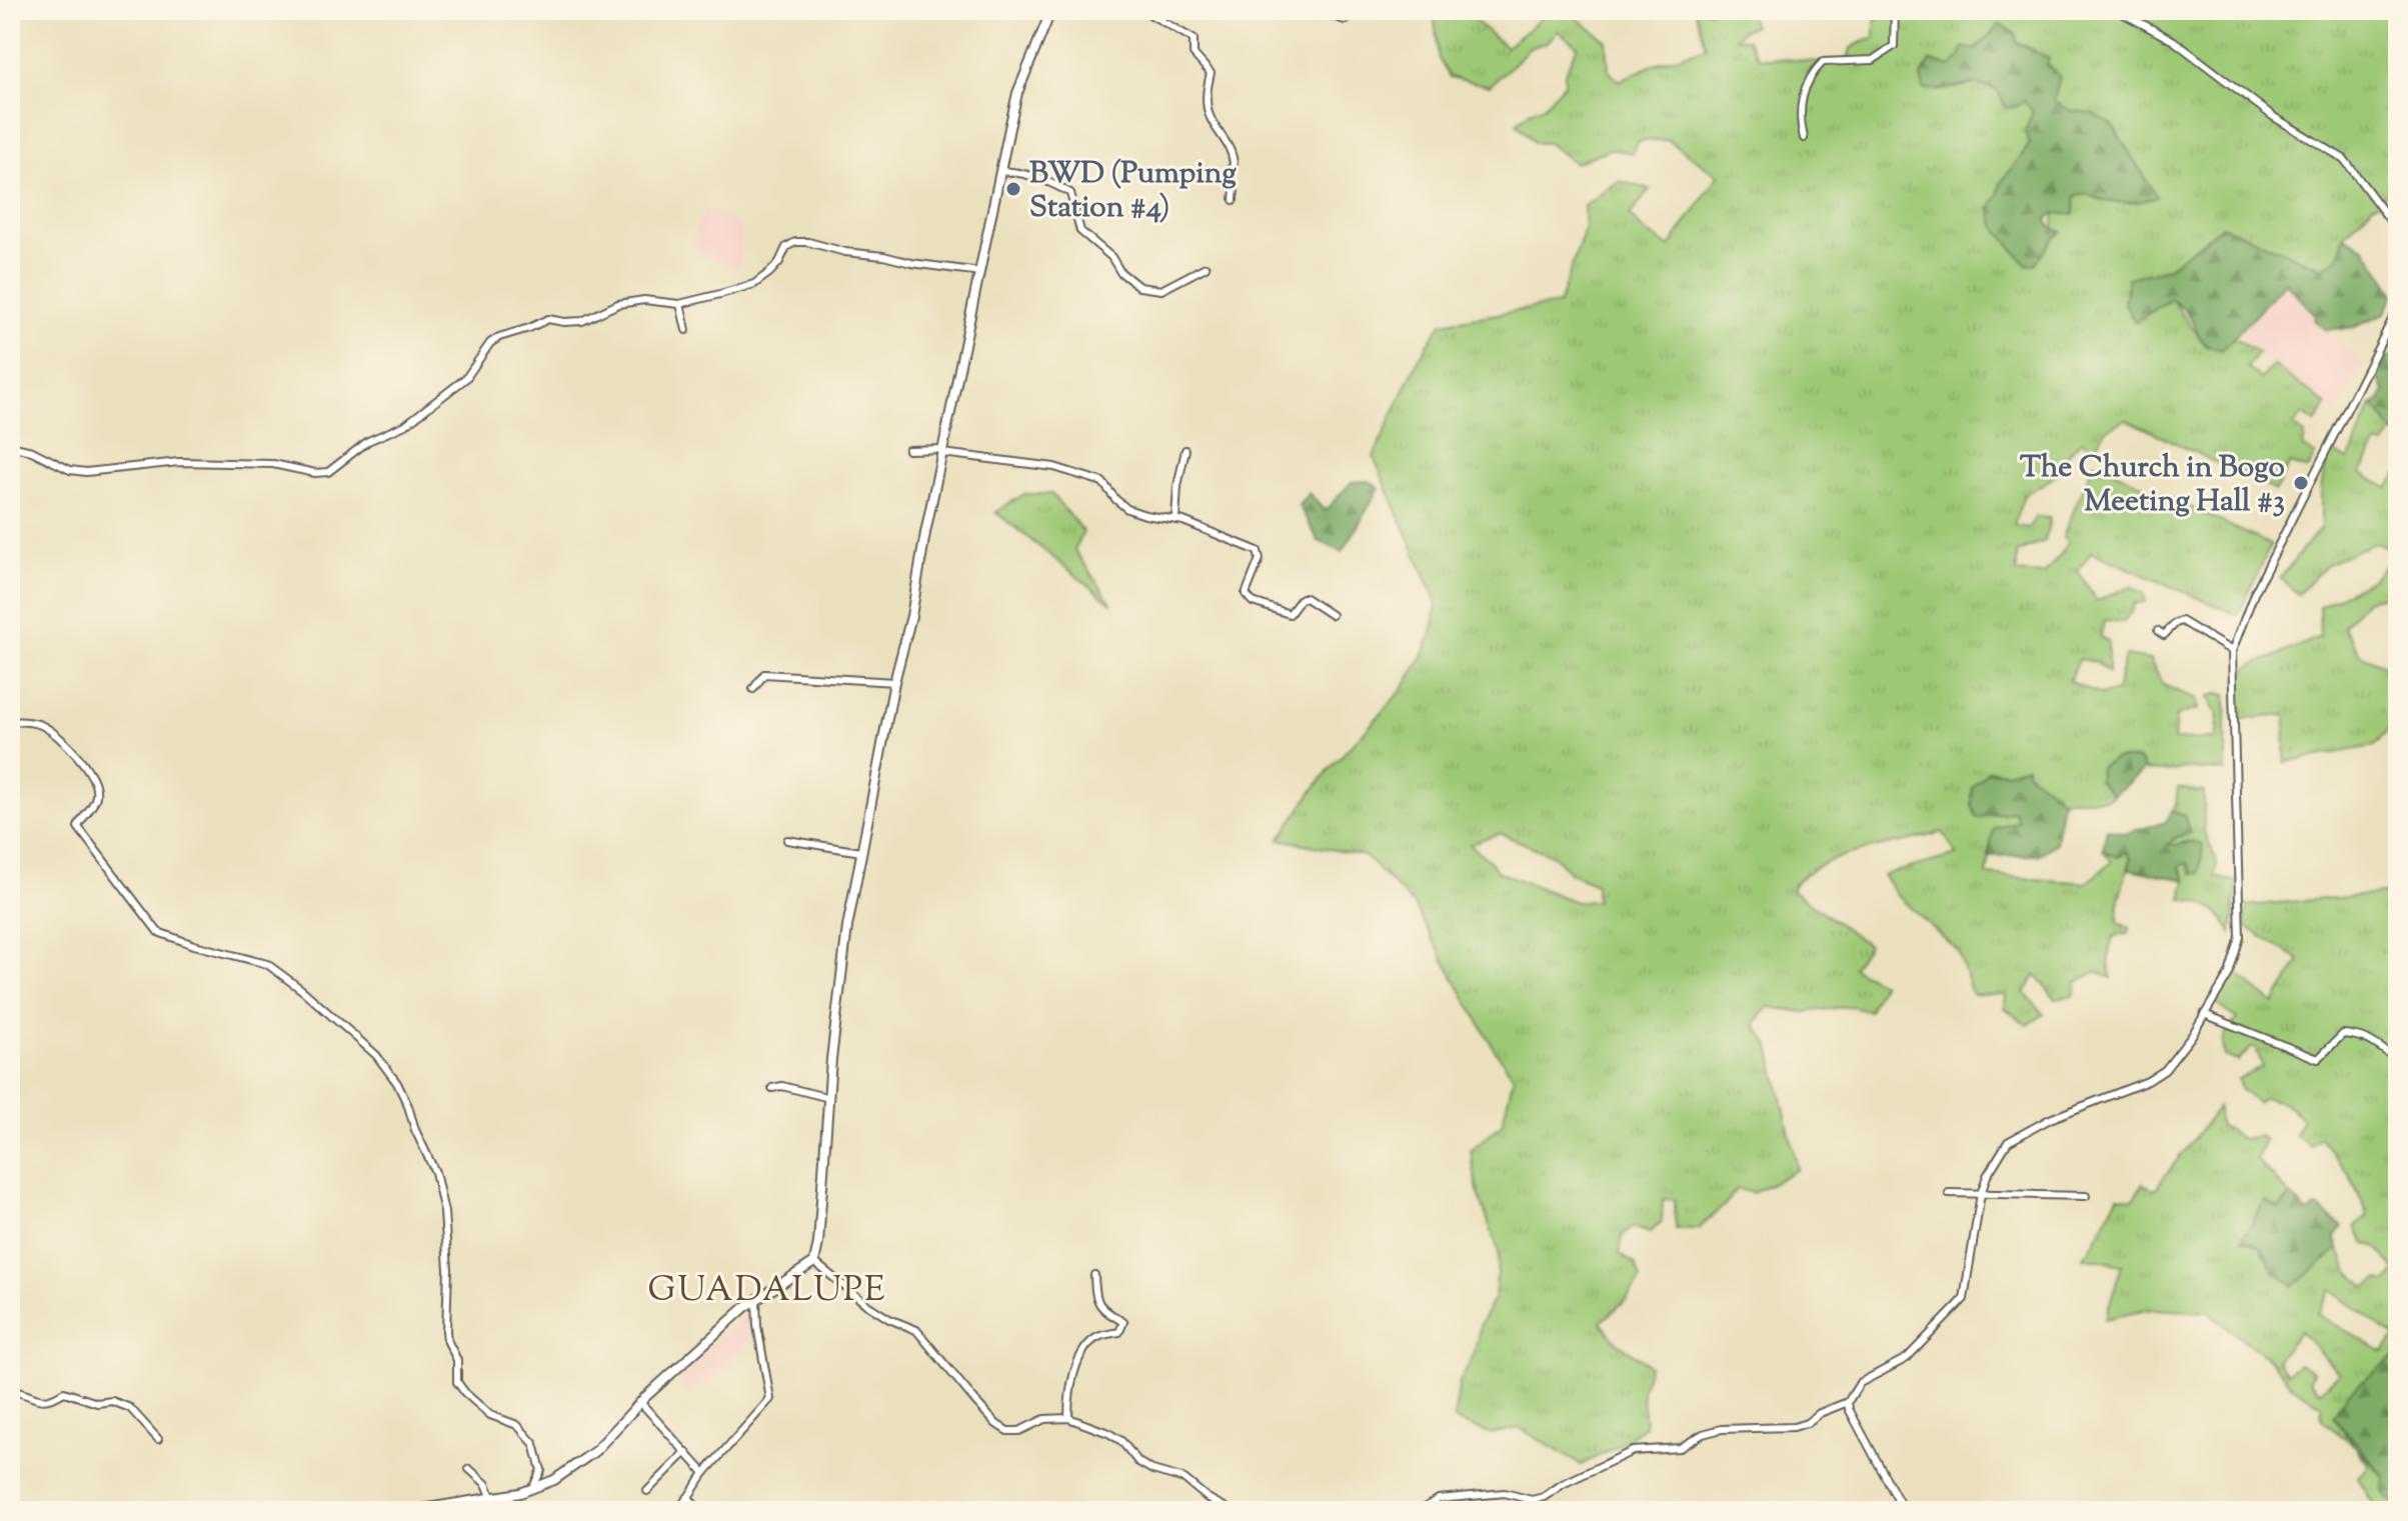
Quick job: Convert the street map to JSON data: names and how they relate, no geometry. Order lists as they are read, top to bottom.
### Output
{
  "districts": ["GUADALUPE"],
  "places": ["BWD (Pumping Station #4)", "The Church in Bogo Meeting Hall #3"]
}
